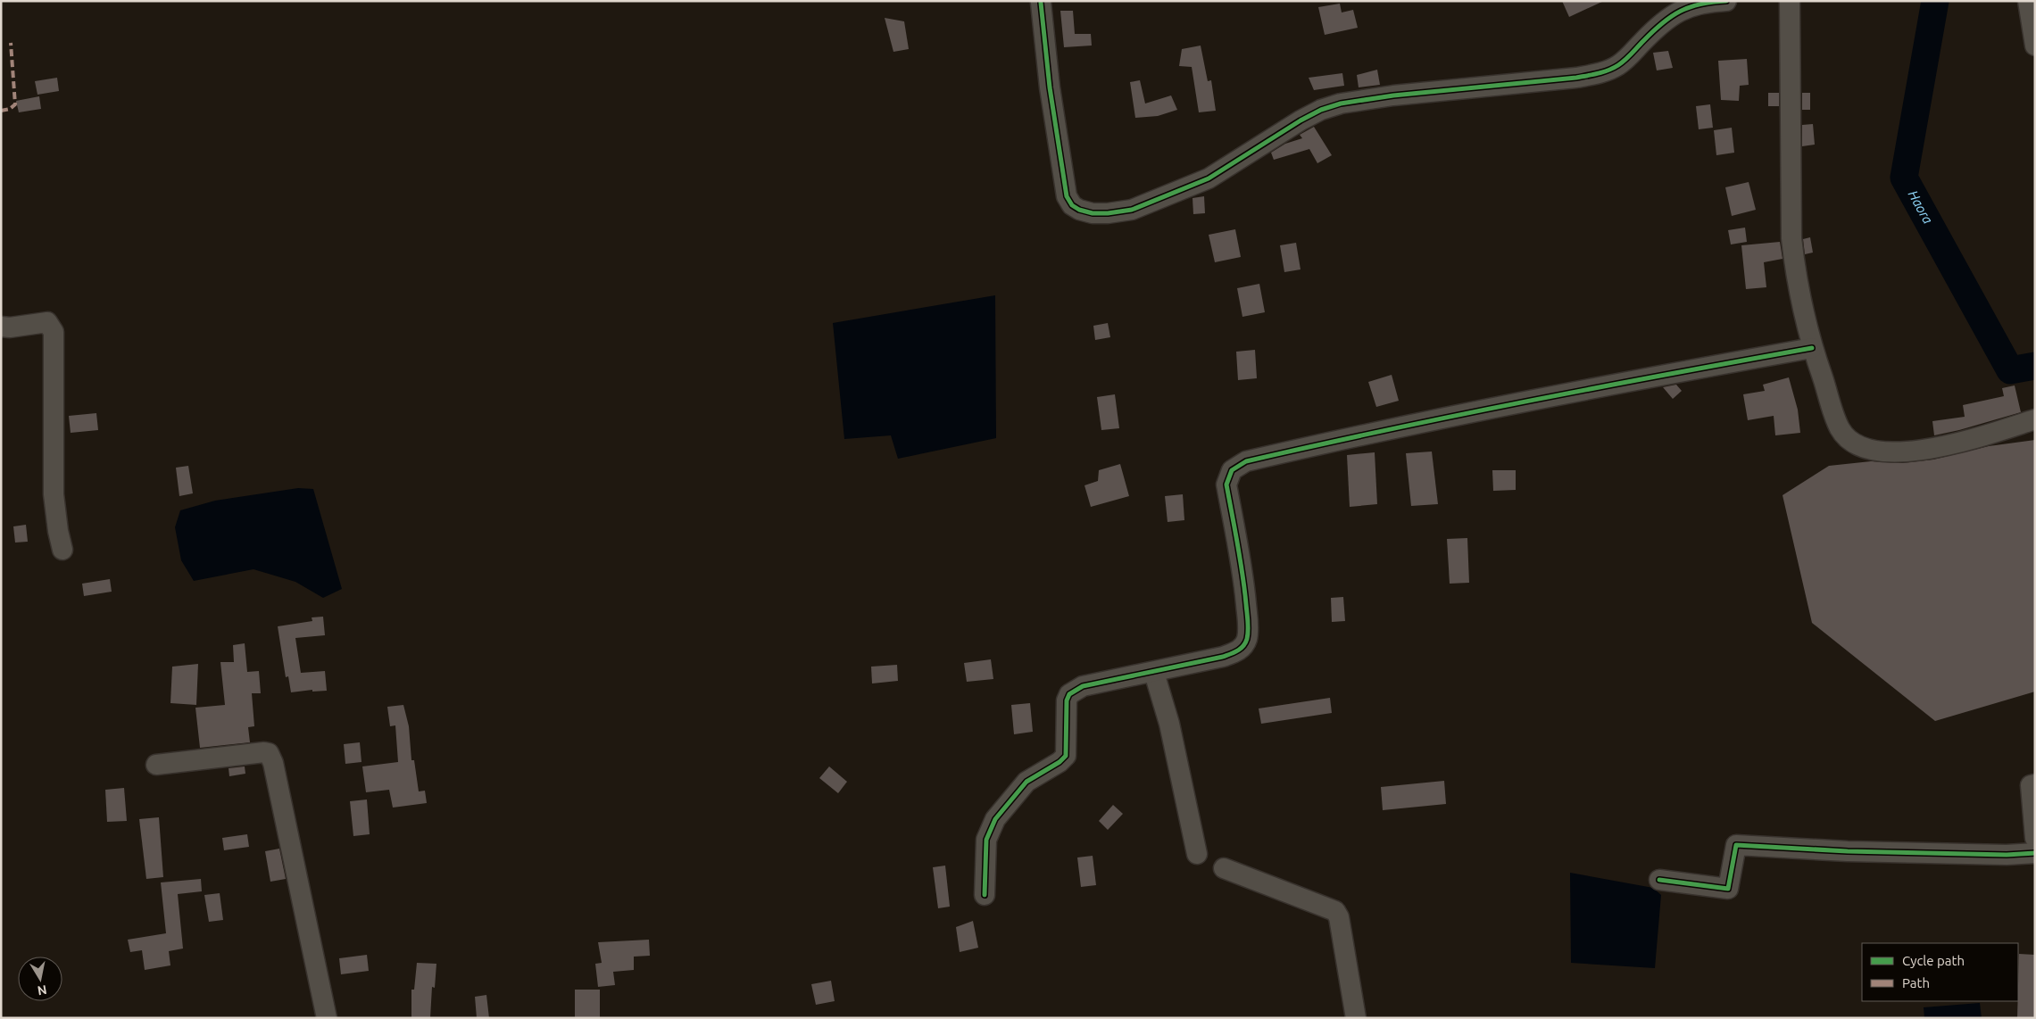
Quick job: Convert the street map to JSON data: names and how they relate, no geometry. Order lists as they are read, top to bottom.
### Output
{
  "water": ["Haora"],
  "legend": ["Cycle path", "Path"],
  "north": "bottom"
}
